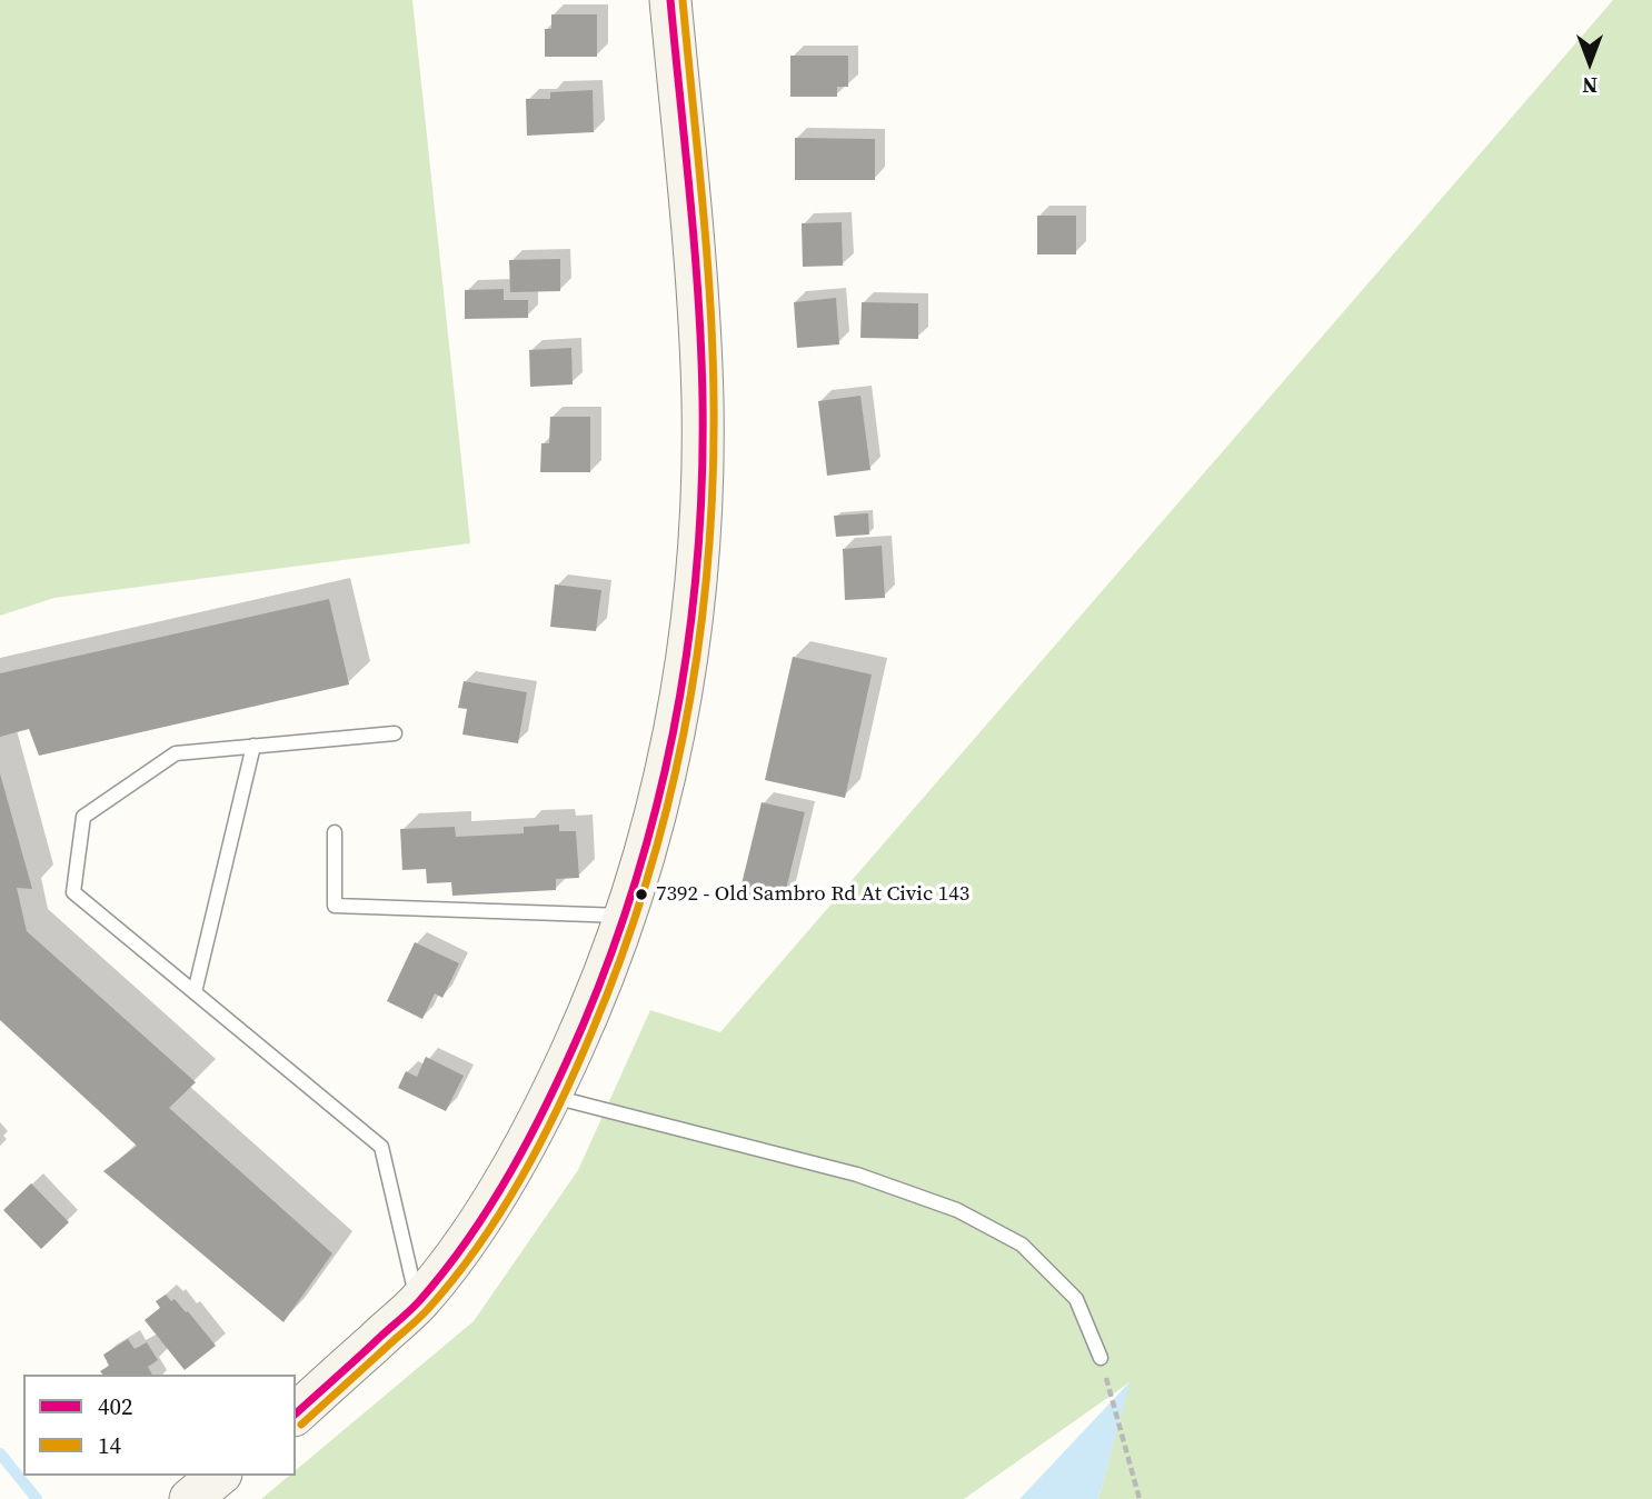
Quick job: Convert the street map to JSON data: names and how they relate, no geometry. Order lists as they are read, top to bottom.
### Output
{
  "places": ["7392 - Old Sambro Rd At Civic 143"],
  "lines": ["transit line 402", "transit line 14"],
  "legend": ["402", "14"],
  "north": "bottom"
}
